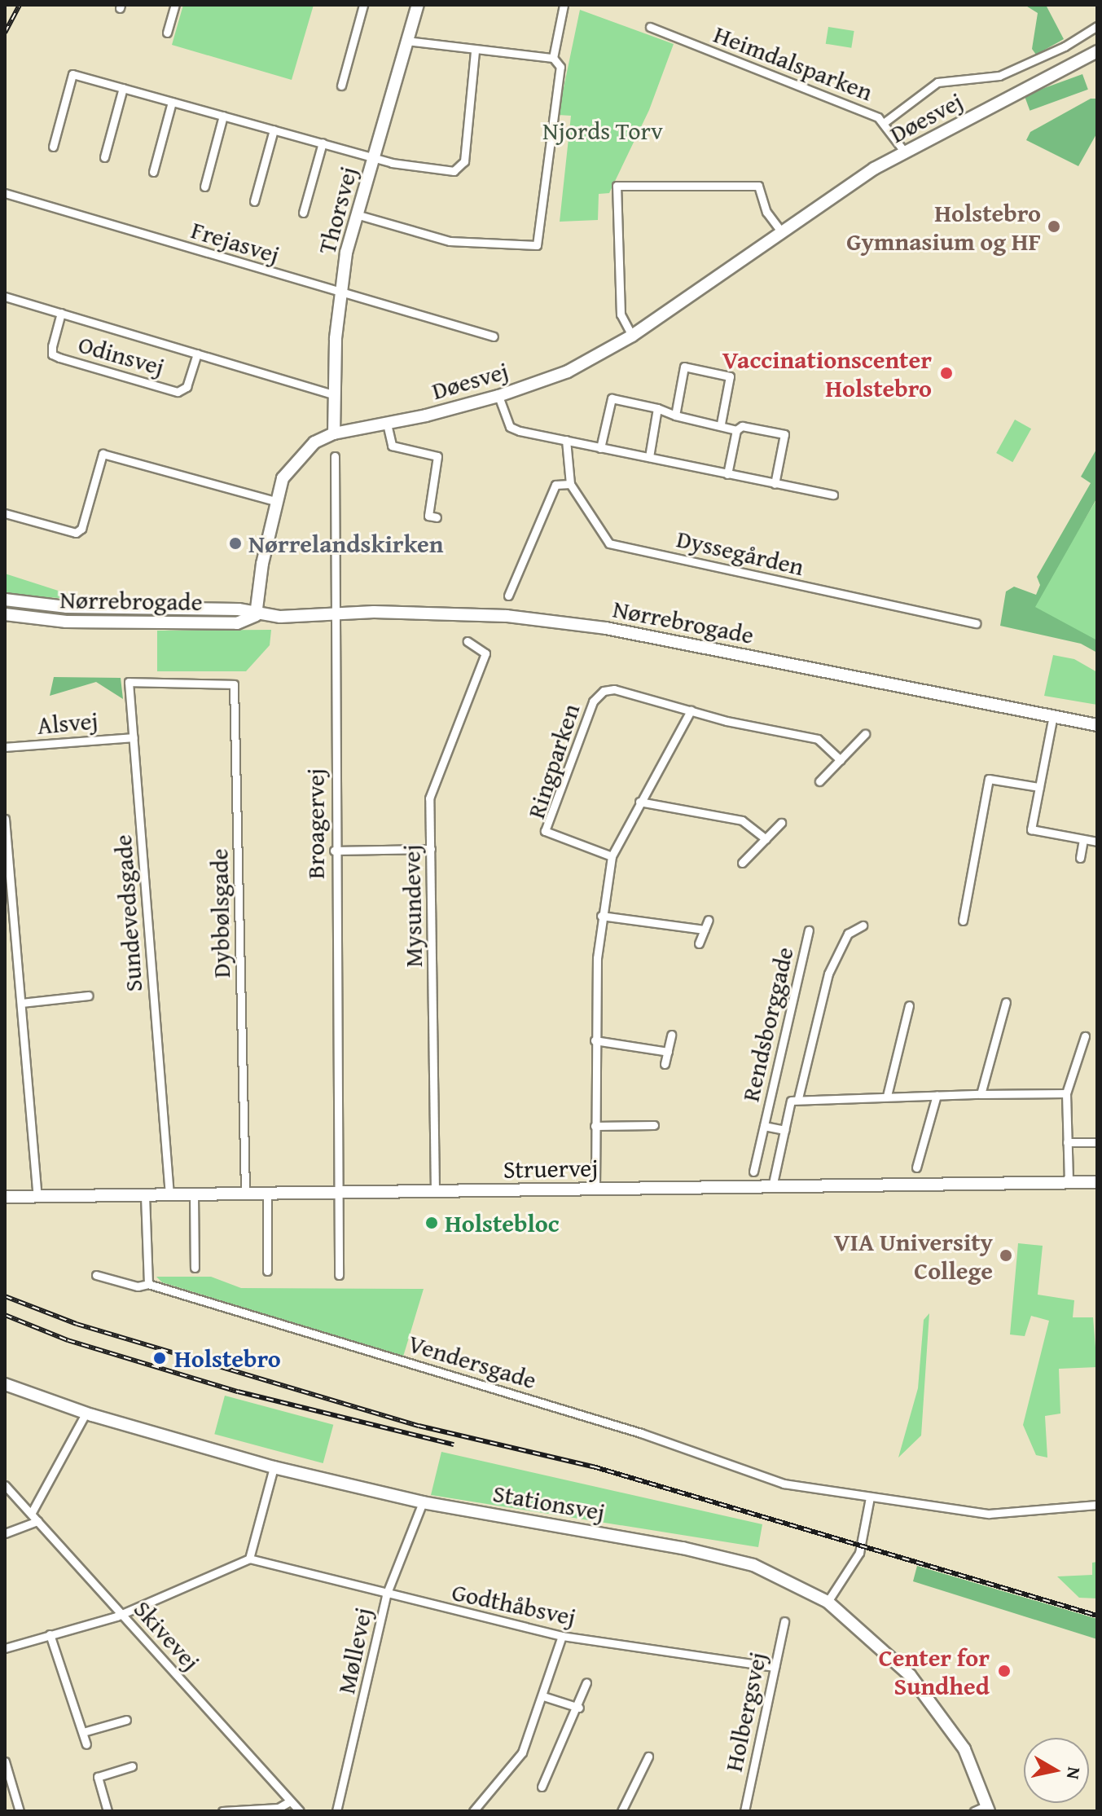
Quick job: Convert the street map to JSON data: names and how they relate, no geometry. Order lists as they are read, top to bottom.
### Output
{
  "streets": {
    "street": [
      "Heimdalsparken",
      "Døesvej",
      "Thorsvej",
      "Frejasvej",
      "Odinsvej",
      "Dyssegården",
      "Nørrebrogade",
      "Alsvej",
      "Ringparken",
      "Broagervej",
      "Mysundevej",
      "Sundevedsgade",
      "Dybbølsgade",
      "Rendsborggade",
      "Struervej",
      "Vendersgade",
      "Stationsvej",
      "Godthåbsvej",
      "Skivevej",
      "Møllevej",
      "Holbergsvej"
    ]
  },
  "crossings": [
    ["Heimdalsparken", "Døesvej"],
    ["Døesvej", "Thorsvej"],
    ["Døesvej", "Nørrebrogade"],
    ["Thorsvej", "Frejasvej"],
    ["Thorsvej", "Odinsvej"],
    ["Nørrebrogade", "Broagervej"],
    ["Alsvej", "Sundevedsgade"],
    ["Broagervej", "Struervej"],
    ["Mysundevej", "Struervej"],
    ["Sundevedsgade", "Dybbølsgade"],
    ["Sundevedsgade", "Struervej"],
    ["Dybbølsgade", "Struervej"],
    ["Rendsborggade", "Struervej"],
    ["Stationsvej", "Møllevej"],
    ["Godthåbsvej", "Møllevej"],
    ["Godthåbsvej", "Holbergsvej"]
  ],
  "parks": ["Njords Torv"],
  "places": [
    "Holstebro Gymnasium og HF",
    "Vaccinationscenter Holstebro",
    "Nørrelandskirken",
    "Holstebloc",
    "VIA University College",
    "Holstebro",
    "Center for Sundhed"
  ],
  "north": "right"
}
